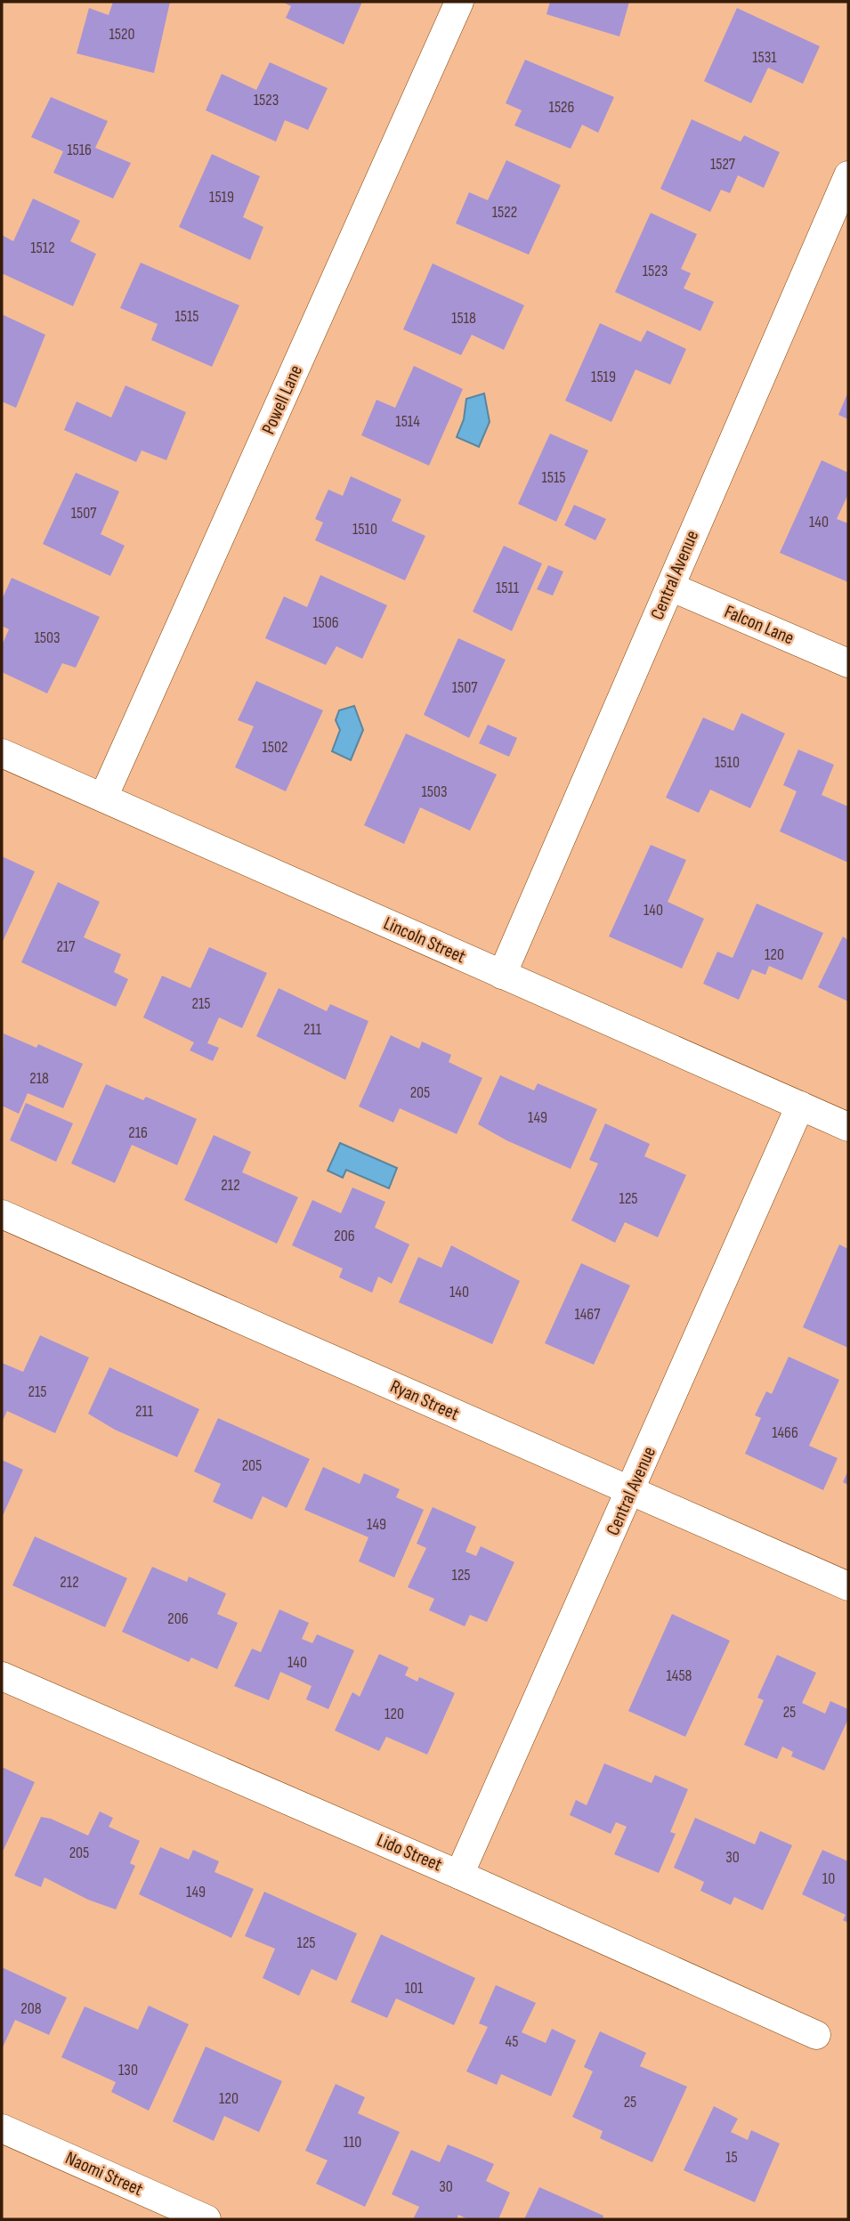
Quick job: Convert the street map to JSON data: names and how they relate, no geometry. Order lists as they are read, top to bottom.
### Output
{
  "streets": {
    "street": [
      "Powell Lane",
      "Central Avenue",
      "Falcon Lane",
      "Lincoln Street",
      "Ryan Street",
      "Lido Street",
      "Naomi Street"
    ]
  },
  "crossings": [
    ["Powell Lane", "Lincoln Street"],
    ["Central Avenue", "Falcon Lane"],
    ["Central Avenue", "Lincoln Street"],
    ["Central Avenue", "Ryan Street"],
    ["Central Avenue", "Lido Street"]
  ],
  "house_numbers": [
    "1520",
    "1531",
    "1523",
    "1526",
    "1516",
    "1527",
    "1519",
    "1522",
    "1512",
    "1523",
    "1515",
    "1518",
    "1519",
    "1514",
    "1515",
    "1507",
    "140",
    "1510",
    "1511",
    "1506",
    "1503",
    "1507",
    "1502",
    "1510",
    "1503",
    "140",
    "217",
    "120",
    "215",
    "211",
    "218",
    "205",
    "149",
    "216",
    "212",
    "125",
    "206",
    "140",
    "1467",
    "215",
    "211",
    "1466",
    "205",
    "149",
    "125",
    "212",
    "206",
    "140",
    "1458",
    "25",
    "120",
    "205",
    "30",
    "10",
    "149",
    "125",
    "101",
    "208",
    "45",
    "130",
    "120",
    "25",
    "110",
    "15",
    "30"
  ]
}
